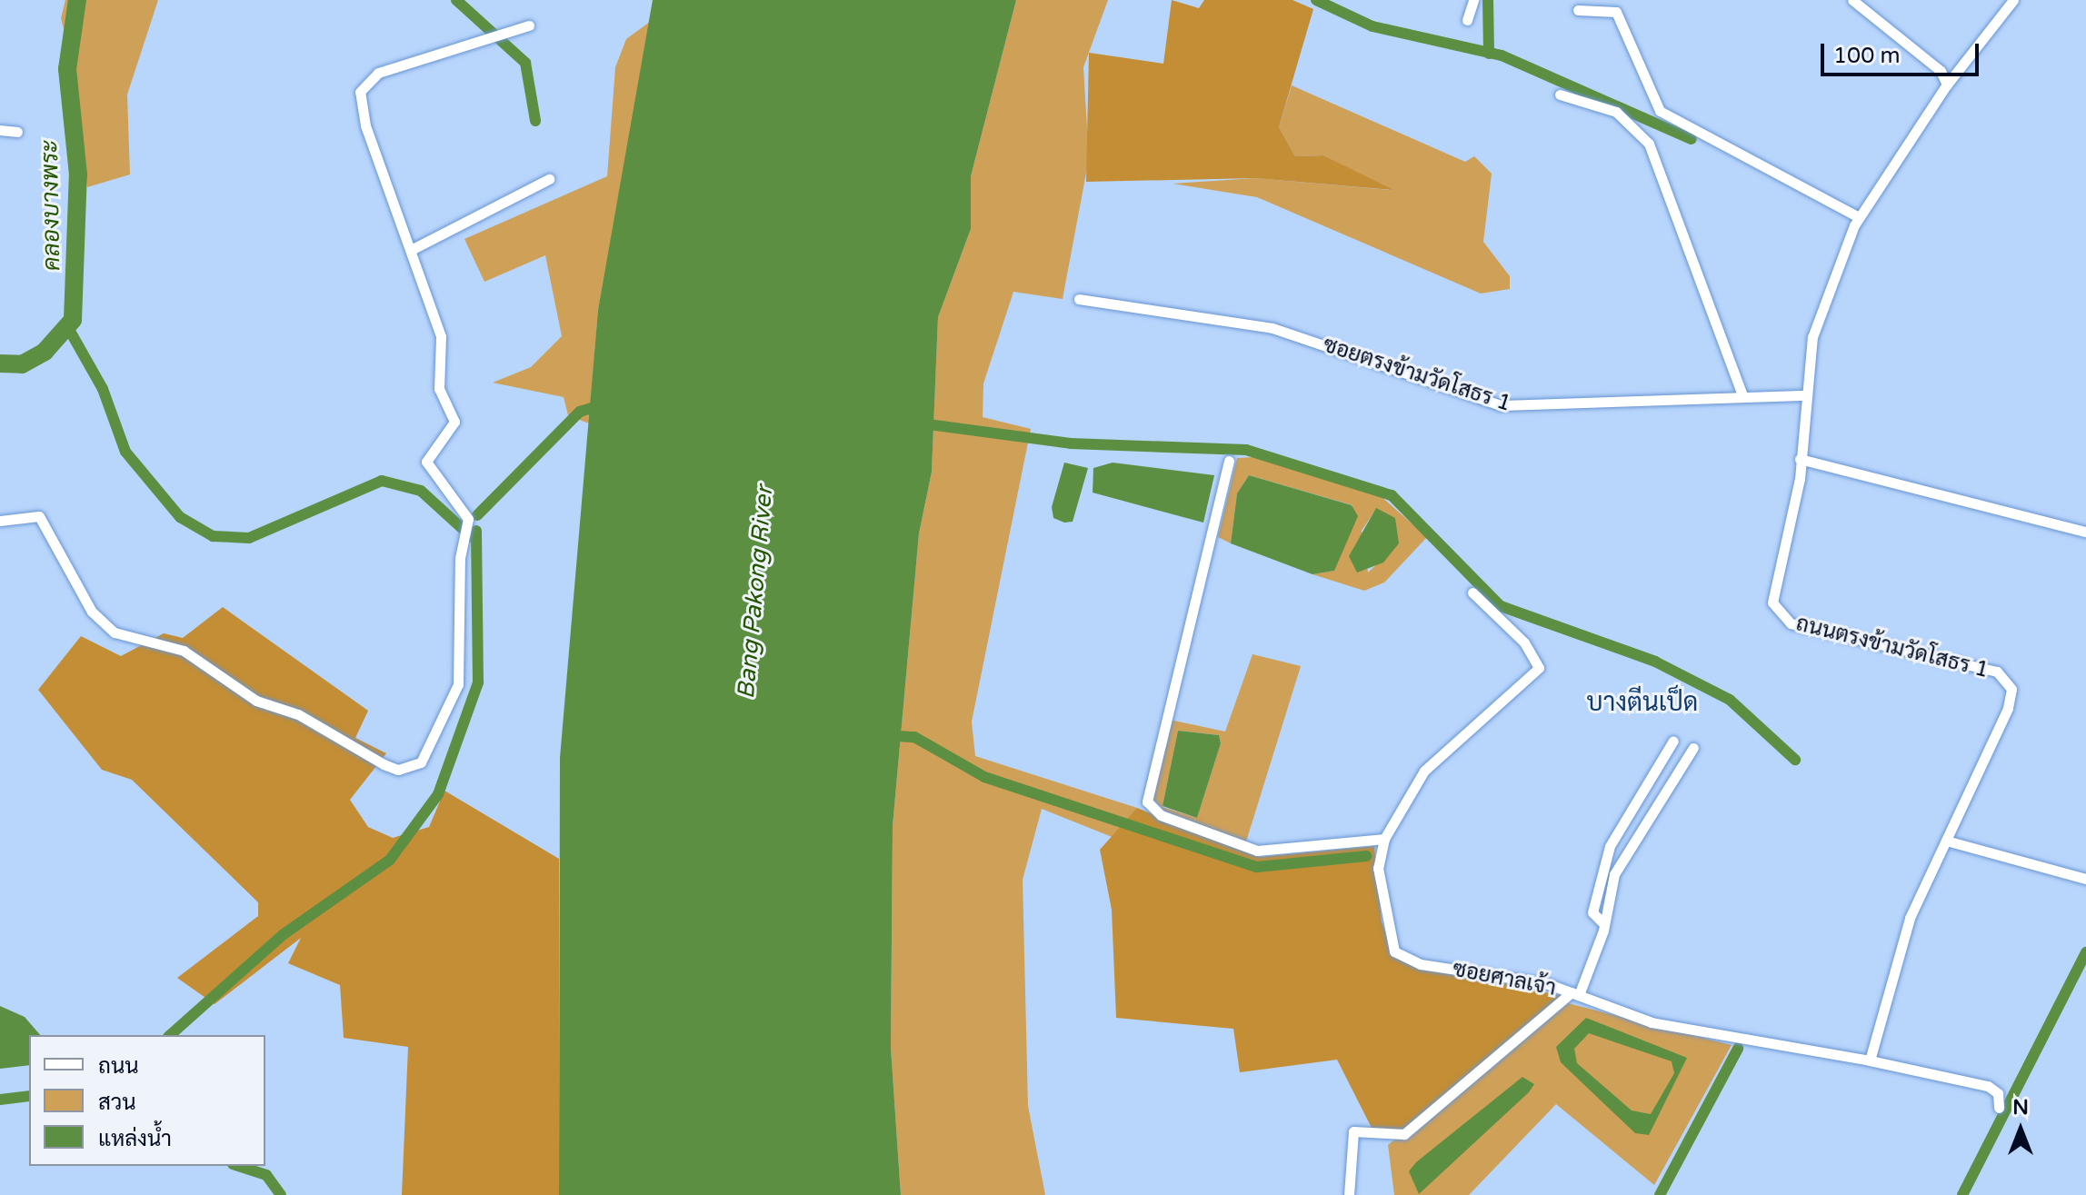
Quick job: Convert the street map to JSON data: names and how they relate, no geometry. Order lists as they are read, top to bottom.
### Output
{
  "streets": {
    "street": ["ซอยตรงข้ามวัดโสธร 1", "ถนนตรงข้ามวัดโสธร 1", "ซอยศาลเจ้า"]
  },
  "crossings": [
    ["ซอยตรงข้ามวัดโสธร 1", "ถนนตรงข้ามวัดโสธร 1"]
  ],
  "districts": ["บางตีนเป็ด"],
  "water": ["คลองบางพระ", "Bang Pakong River"],
  "legend": ["ถนน", "สวน", "แหล่งน้ำ"],
  "scale_bar": "100 m",
  "north": "top"
}
